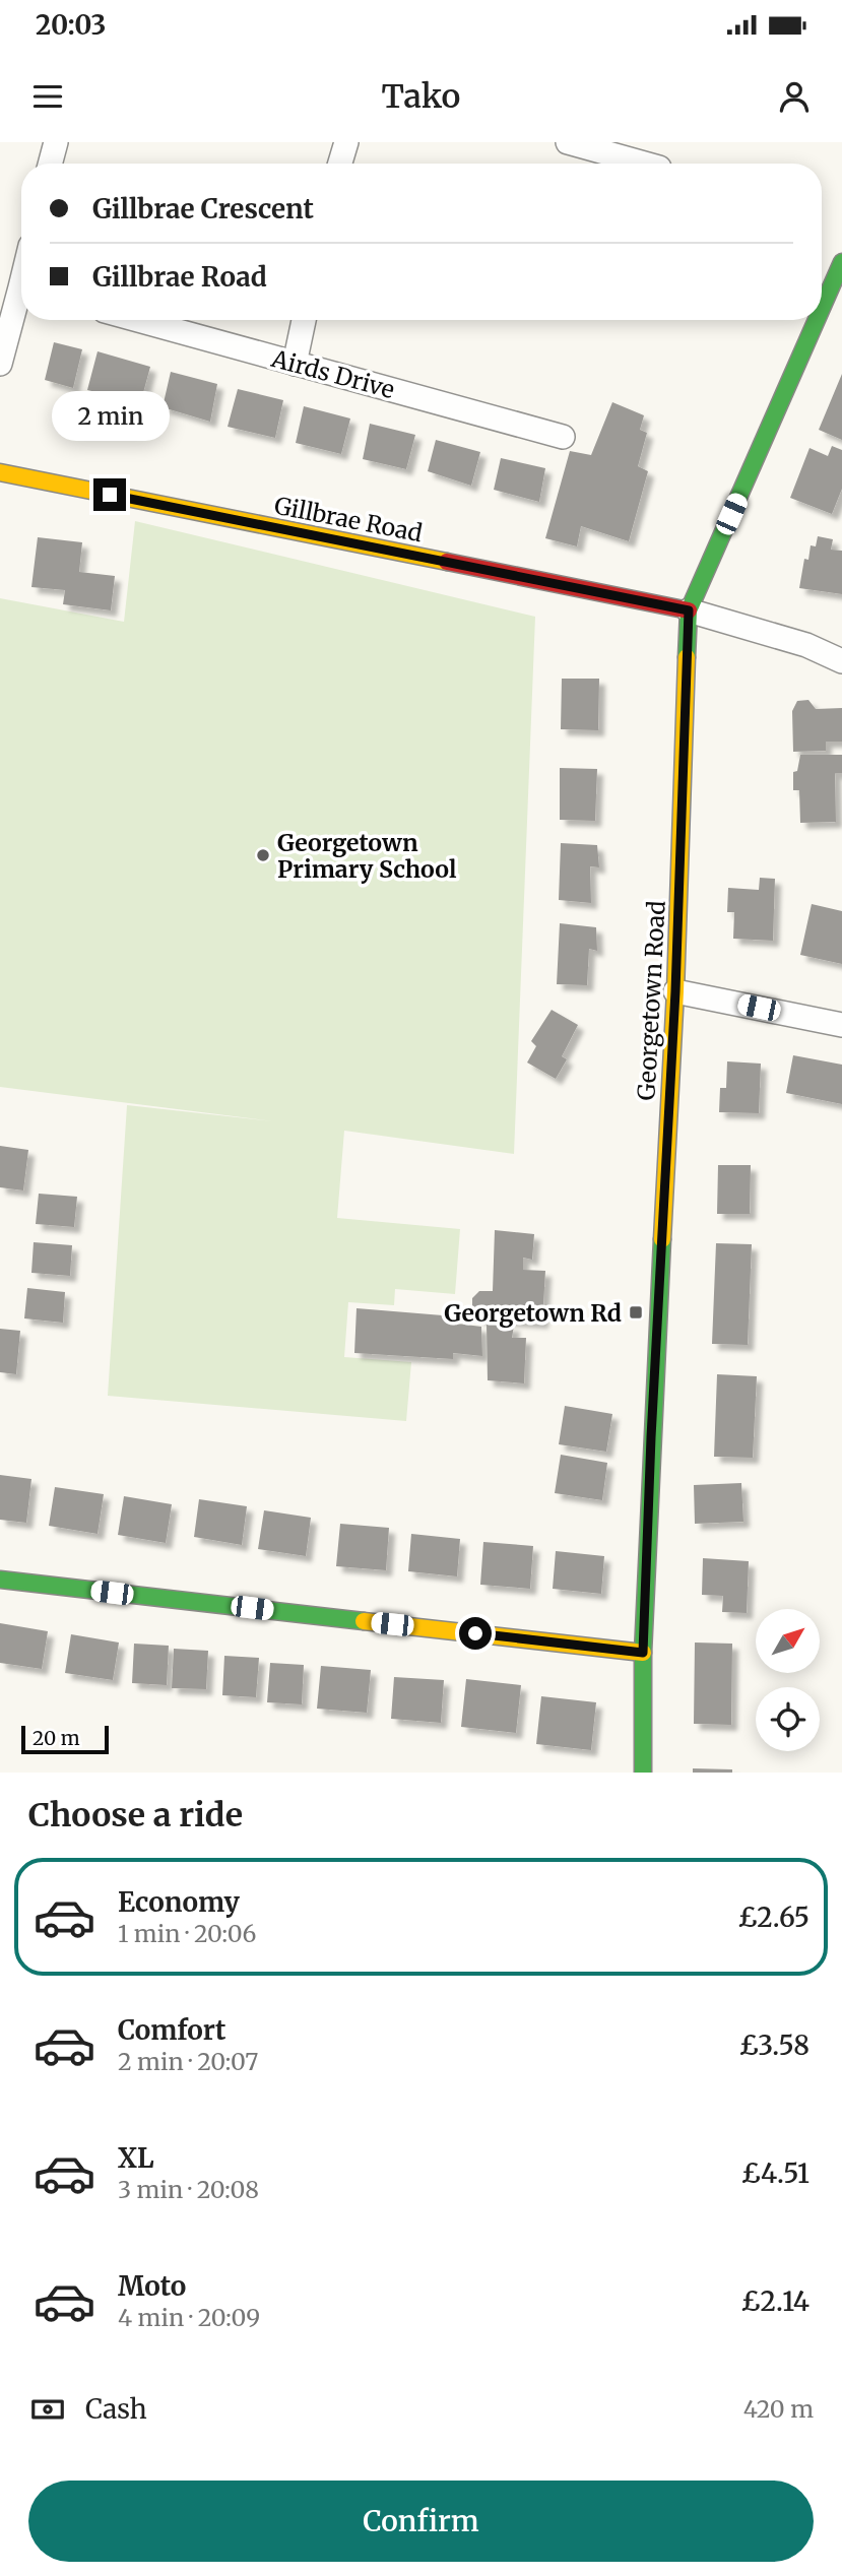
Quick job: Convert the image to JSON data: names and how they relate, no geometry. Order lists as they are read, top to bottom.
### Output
{
  "streets": {
    "street": ["Airds Drive", "Gillbrae Road", "Georgetown Road"]
  },
  "crossings": [
    ["Gillbrae Road", "Georgetown Road"]
  ],
  "places": {
    "other": ["Georgetown Primary School"],
    "transit": ["Georgetown Rd"]
  },
  "scale_bar": "20 m",
  "north": "top right",
  "page": {
    "status": "20:03",
    "header": "Tako",
    "banner": ["Gillbrae Crescent", "Gillbrae Road"],
    "bubble": "2 min",
    "scale": "20 m",
    "heading": "Choose a ride",
    "list": [
      {
        "name": "Economy",
        "note": "1 min · 20:06",
        "value": "£2.65"
      },
      {
        "name": "Comfort",
        "note": "2 min · 20:07",
        "value": "£3.58"
      },
      {
        "name": "XL",
        "note": "3 min · 20:08",
        "value": "£4.51"
      },
      {
        "name": "Moto",
        "note": "4 min · 20:09",
        "value": "£2.14"
      }
    ],
    "pay": ["Cash", "420 m"],
    "buttons": "Confirm"
  }
}
